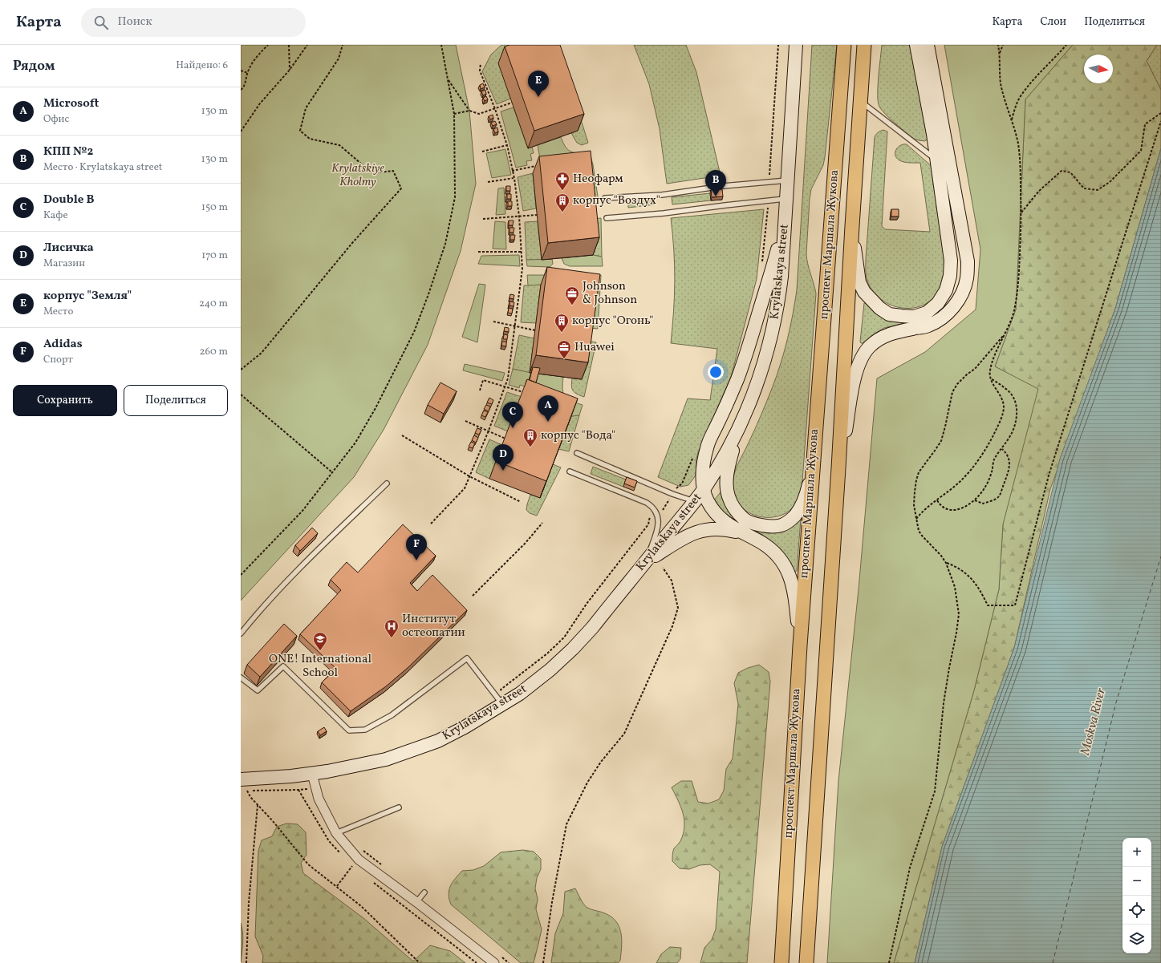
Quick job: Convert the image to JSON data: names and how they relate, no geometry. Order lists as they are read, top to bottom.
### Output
{
  "streets": {
    "main road": ["проспект Маршала Жукова", "Krylatskaya street"]
  },
  "water": ["Moskva River"],
  "parks": ["Krylatskiye Kholmy"],
  "places": {
    "pharmacy": ["Неофарм"],
    "building": ["корпус \"Воздух\"", "корпус \"Огонь\"", "корпус \"Вода\""],
    "office": ["Johnson & Johnson", "Huawei"],
    "hospital": ["Институт остеопатии"],
    "school or university": ["ONE! International School"]
  },
  "north": "right",
  "page": {
    "header": "Карта",
    "search": "Поиск",
    "nav": ["Карта", "Слои", "Поделиться"],
    "heading": ["Рядом", "Найдено: 6"],
    "pins": [
      "E",
      "B",
      "A",
      "C",
      "D",
      "F"
    ],
    "list": [
      {
        "mark": "A",
        "name": "Microsoft",
        "note": "Офис",
        "value": "130 m"
      },
      {
        "mark": "B",
        "name": "КПП №2",
        "note": "Место · Krylatskaya street",
        "value": "130 m"
      },
      {
        "mark": "C",
        "name": "Double B",
        "note": "Кафе",
        "value": "150 m"
      },
      {
        "mark": "D",
        "name": "Лисичка",
        "note": "Магазин",
        "value": "170 m"
      },
      {
        "mark": "E",
        "name": "корпус \"Земля\"",
        "note": "Место",
        "value": "240 m"
      },
      {
        "mark": "F",
        "name": "Adidas",
        "note": "Спорт",
        "value": "260 m"
      }
    ],
    "buttons": ["Сохранить", "Поделиться"],
    "map_buttons": ["+", "−"]
  }
}
